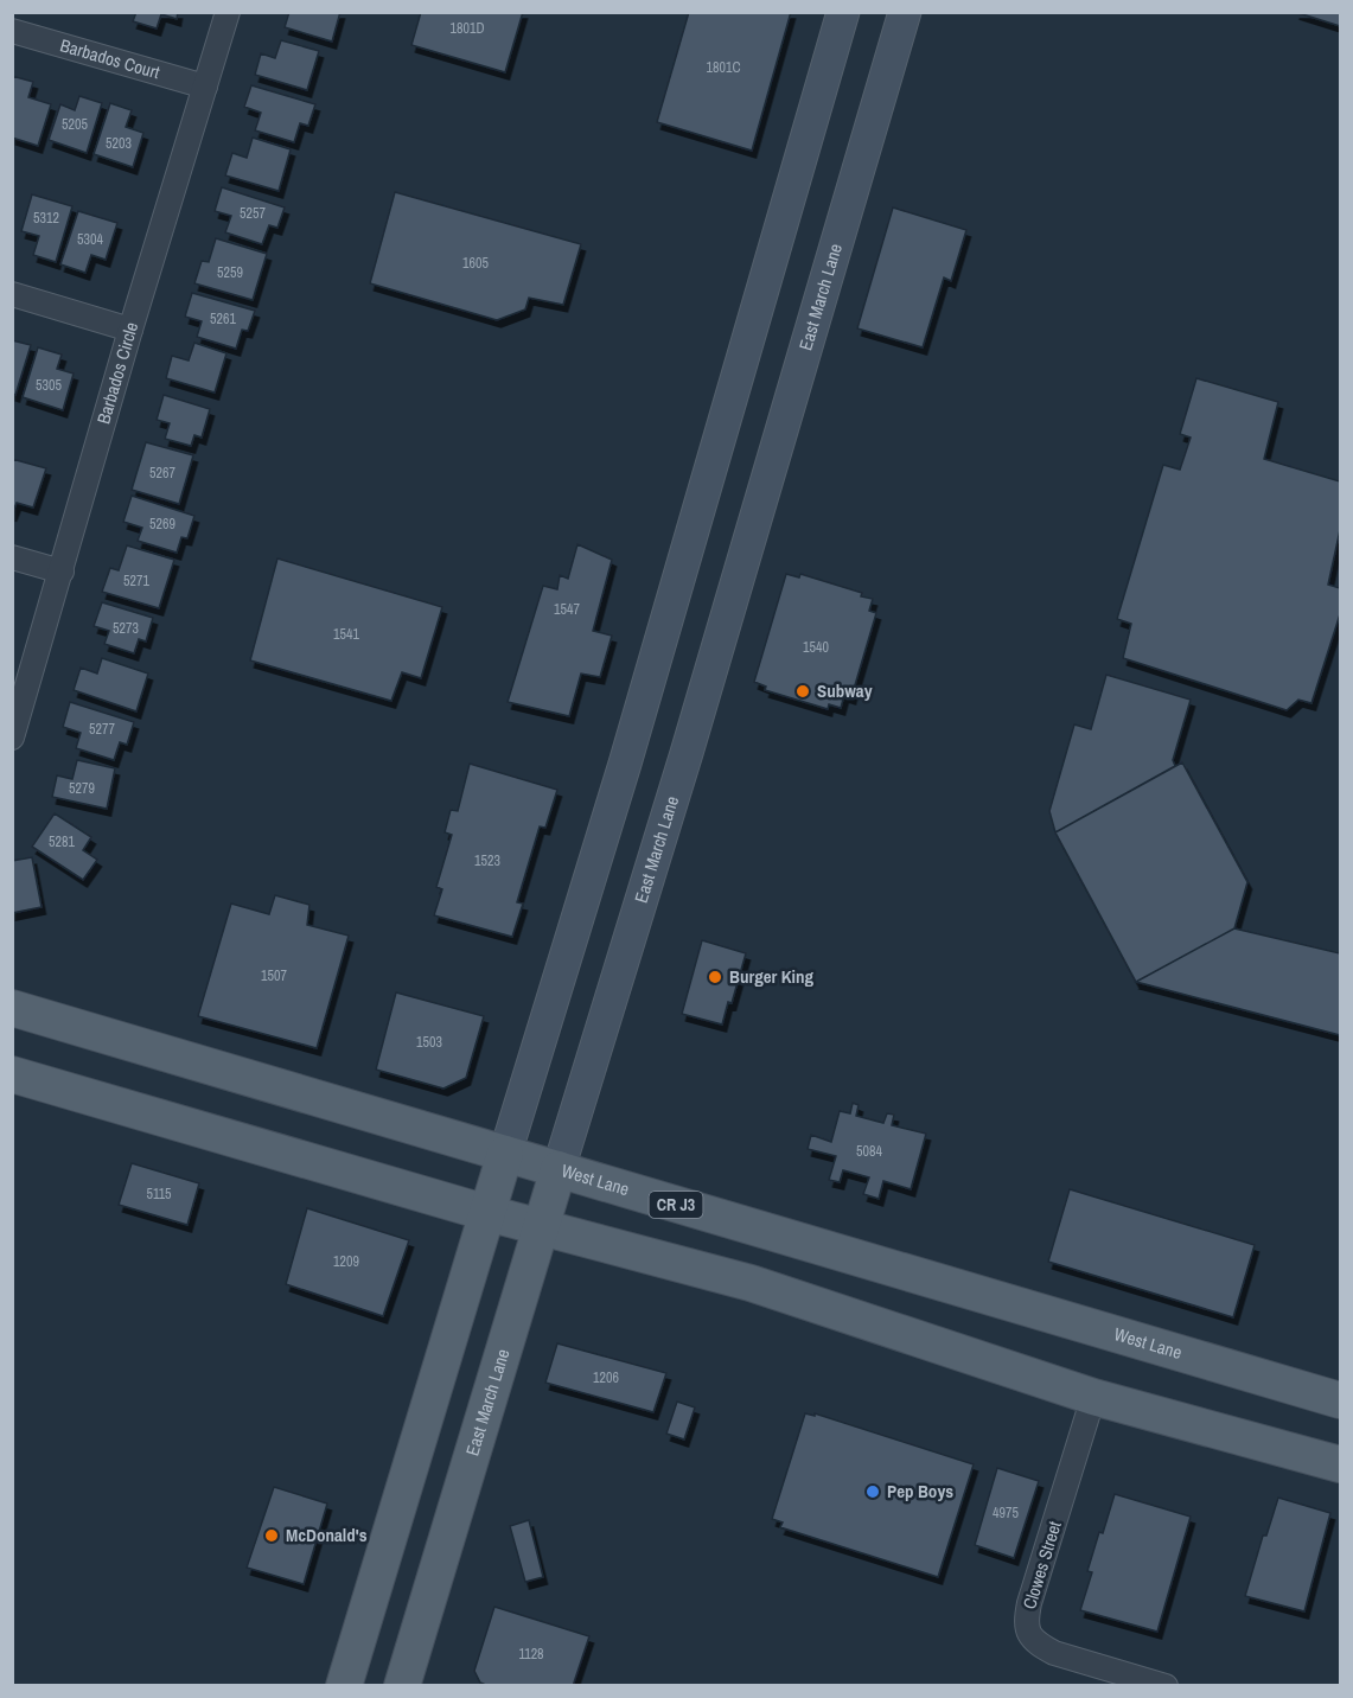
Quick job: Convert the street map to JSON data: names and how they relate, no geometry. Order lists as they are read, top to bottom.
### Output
{
  "streets": {
    "main road": ["East March Lane", "West Lane", "CR J3"],
    "street": ["Barbados Court", "Barbados Circle", "Clowes Street"]
  },
  "crossings": [
    ["Barbados Court", "Barbados Circle"],
    ["East March Lane", "West Lane"]
  ],
  "places": [
    "Subway",
    "Burger King",
    "Pep Boys",
    "McDonald's"
  ],
  "house_numbers": [
    "1801D",
    "1801C",
    "5205",
    "5203",
    "5257",
    "5312",
    "5304",
    "1605",
    "5259",
    "5261",
    "5305",
    "5267",
    "5269",
    "5271",
    "1547",
    "5273",
    "1541",
    "1540",
    "5277",
    "5279",
    "5281",
    "1523",
    "1507",
    "1503",
    "5084",
    "5115",
    "1209",
    "1206",
    "4975",
    "1128"
  ]
}
